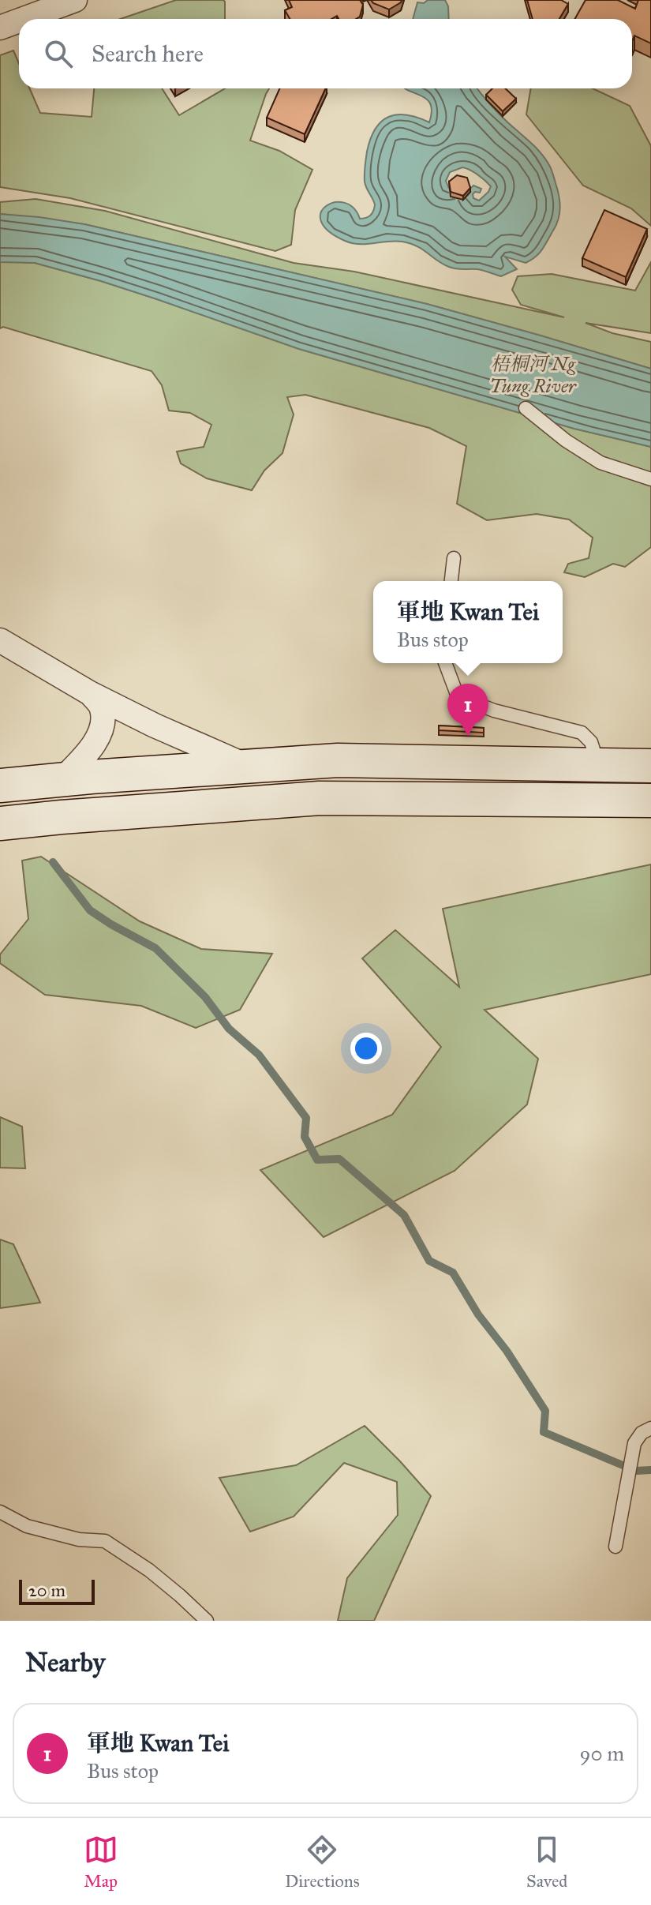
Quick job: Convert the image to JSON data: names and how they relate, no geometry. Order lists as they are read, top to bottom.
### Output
{
  "water": ["梧桐河 Ng Tung River"],
  "scale_bar": "20 m",
  "page": {
    "search": "Search here",
    "popup": ["軍地 Kwan Tei", "Bus stop"],
    "pins": "1",
    "scale": "20 m",
    "heading": "Nearby",
    "list": [
      {
        "mark": "1",
        "name": "軍地 Kwan Tei",
        "note": "Bus stop",
        "value": "90 m"
      }
    ],
    "nav": ["Map", "Directions", "Saved"]
  }
}
